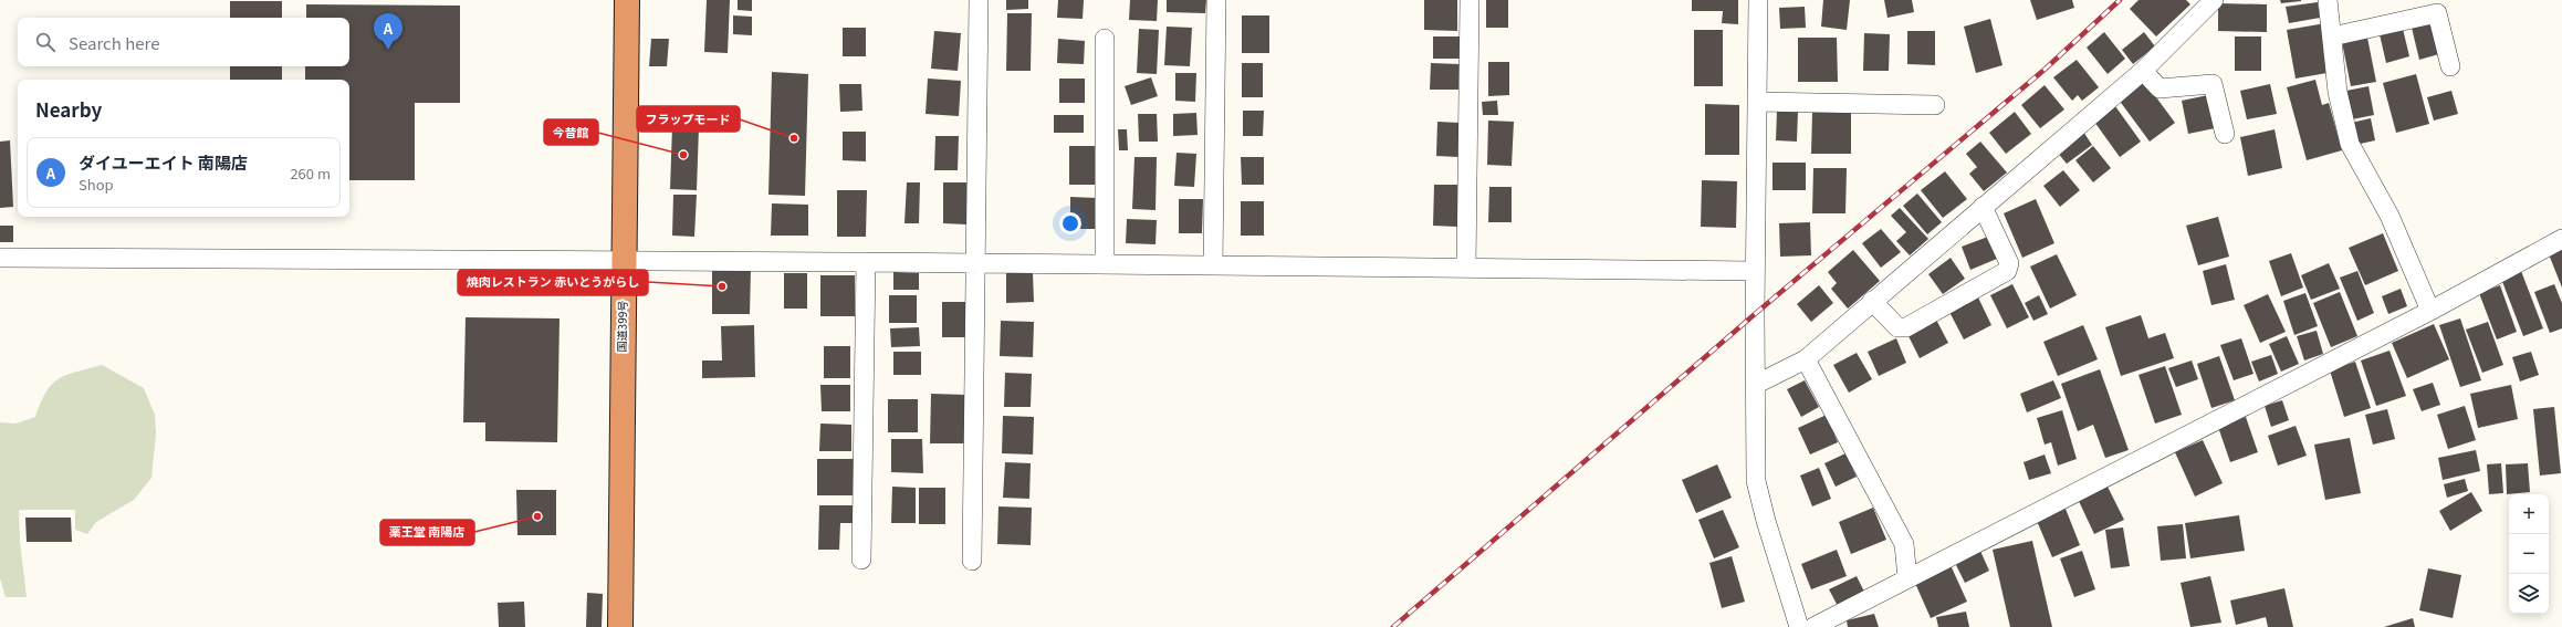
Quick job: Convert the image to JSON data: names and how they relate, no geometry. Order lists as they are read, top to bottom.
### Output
{
  "streets": {
    "highway": ["国道399号"]
  },
  "places": [
    "フラップモード",
    "今昔館",
    "焼肉レストラン 赤いとうがらし",
    "薬王堂 南陽店"
  ],
  "page": {
    "pins": "A",
    "search": "Search here",
    "heading": "Nearby",
    "list": [
      {
        "mark": "A",
        "name": "ダイユーエイト 南陽店",
        "note": "Shop",
        "value": "260 m"
      }
    ],
    "map_buttons": ["+", "−"]
  }
}
